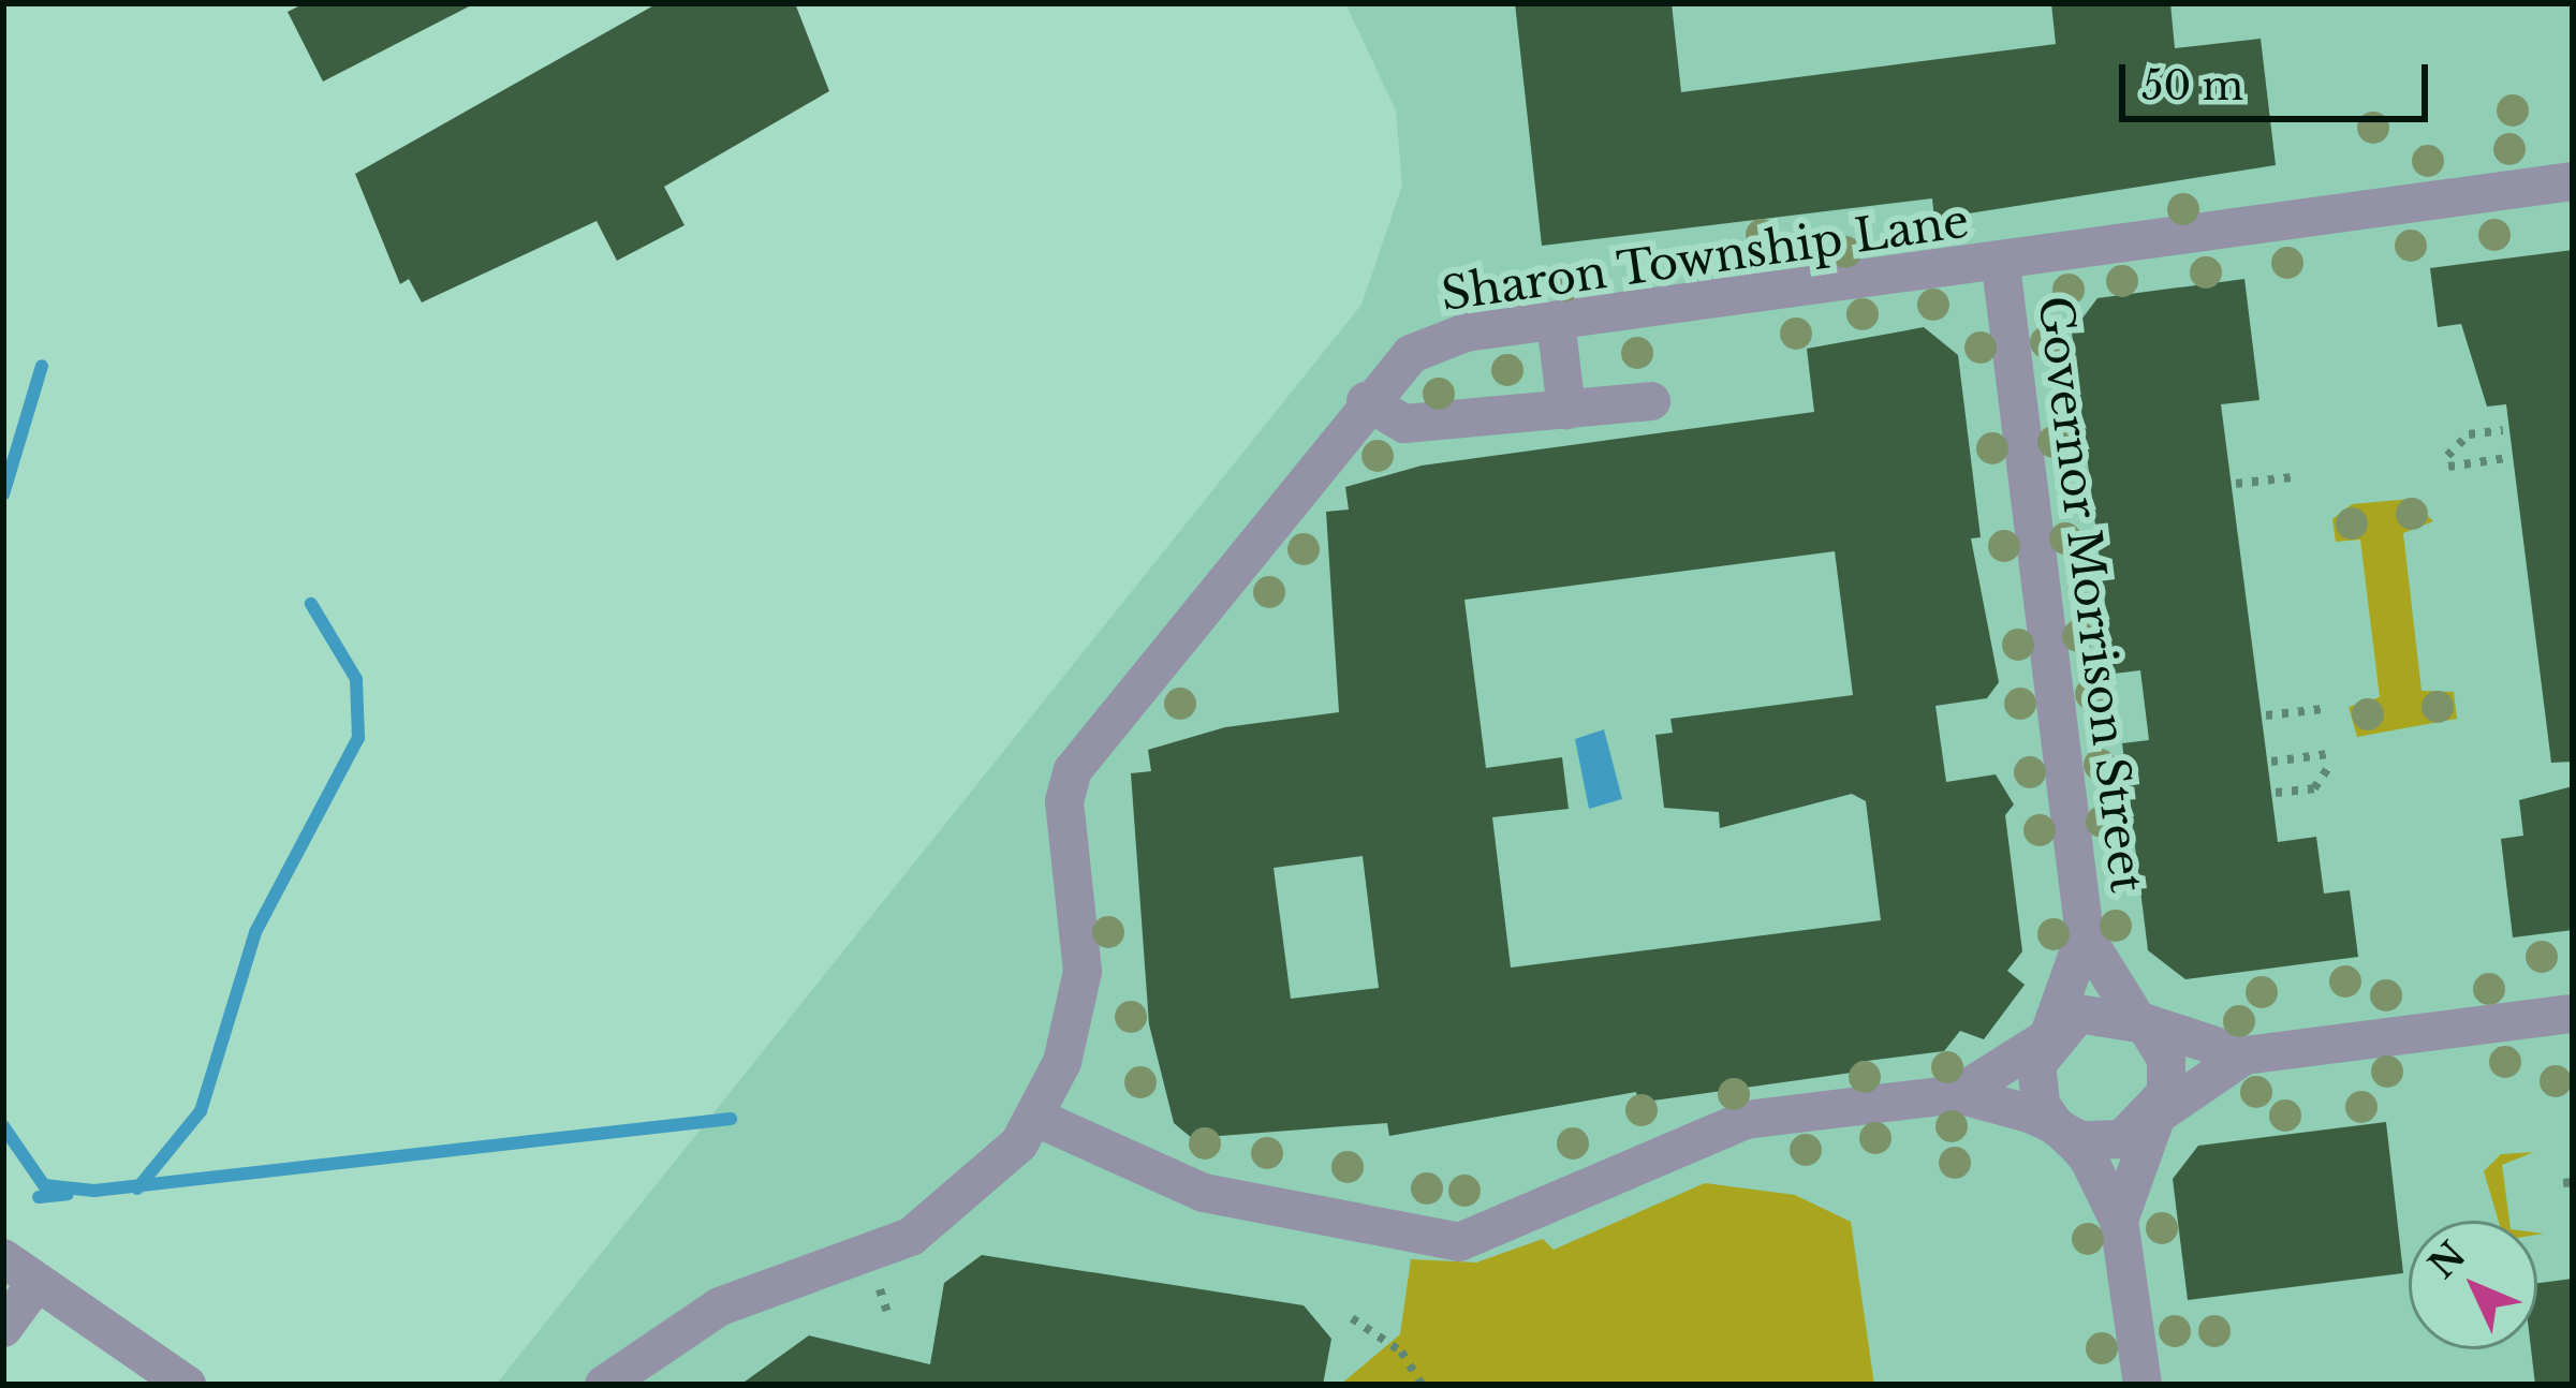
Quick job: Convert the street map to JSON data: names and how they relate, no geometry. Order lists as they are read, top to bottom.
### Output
{
  "streets": {
    "street": ["Sharon Township Lane", "Governor Morrison Street"]
  },
  "crossings": [
    ["Sharon Township Lane", "Governor Morrison Street"]
  ],
  "scale_bar": "50 m",
  "north": "top left"
}
